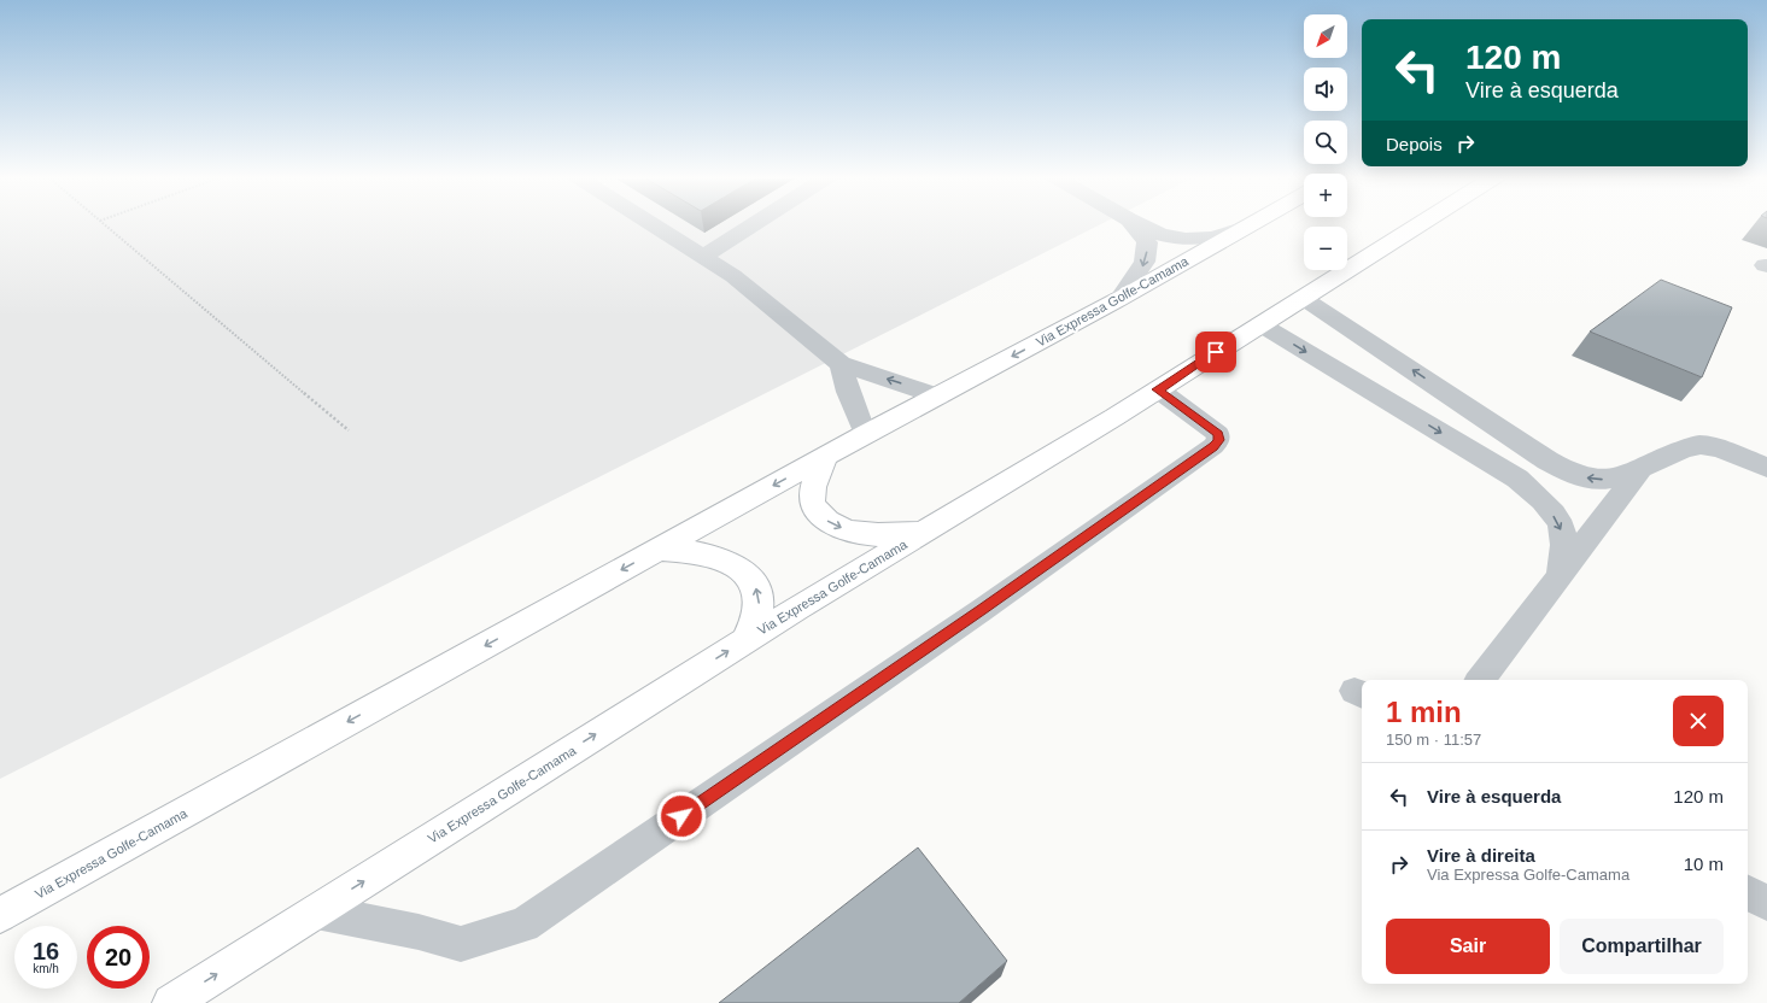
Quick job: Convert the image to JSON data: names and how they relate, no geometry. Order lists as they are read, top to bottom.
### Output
{
  "streets": {
    "highway": ["Via Expressa Golfe-Camama"]
  },
  "north": "bottom left",
  "page": {
    "map_buttons": ["+", "−"],
    "turn": ["120 m", "Vire à esquerda"],
    "then": "Depois",
    "heading": ["1 min", "150 m · 11:57"],
    "list": [
      {
        "name": "Vire à esquerda",
        "value": "120 m"
      },
      {
        "name": "Vire à direita",
        "note": "Via Expressa Golfe-Camama",
        "value": "10 m"
      }
    ],
    "buttons": ["Sair", "Compartilhar"],
    "speed": "16 km/h",
    "limit": "20"
  }
}
